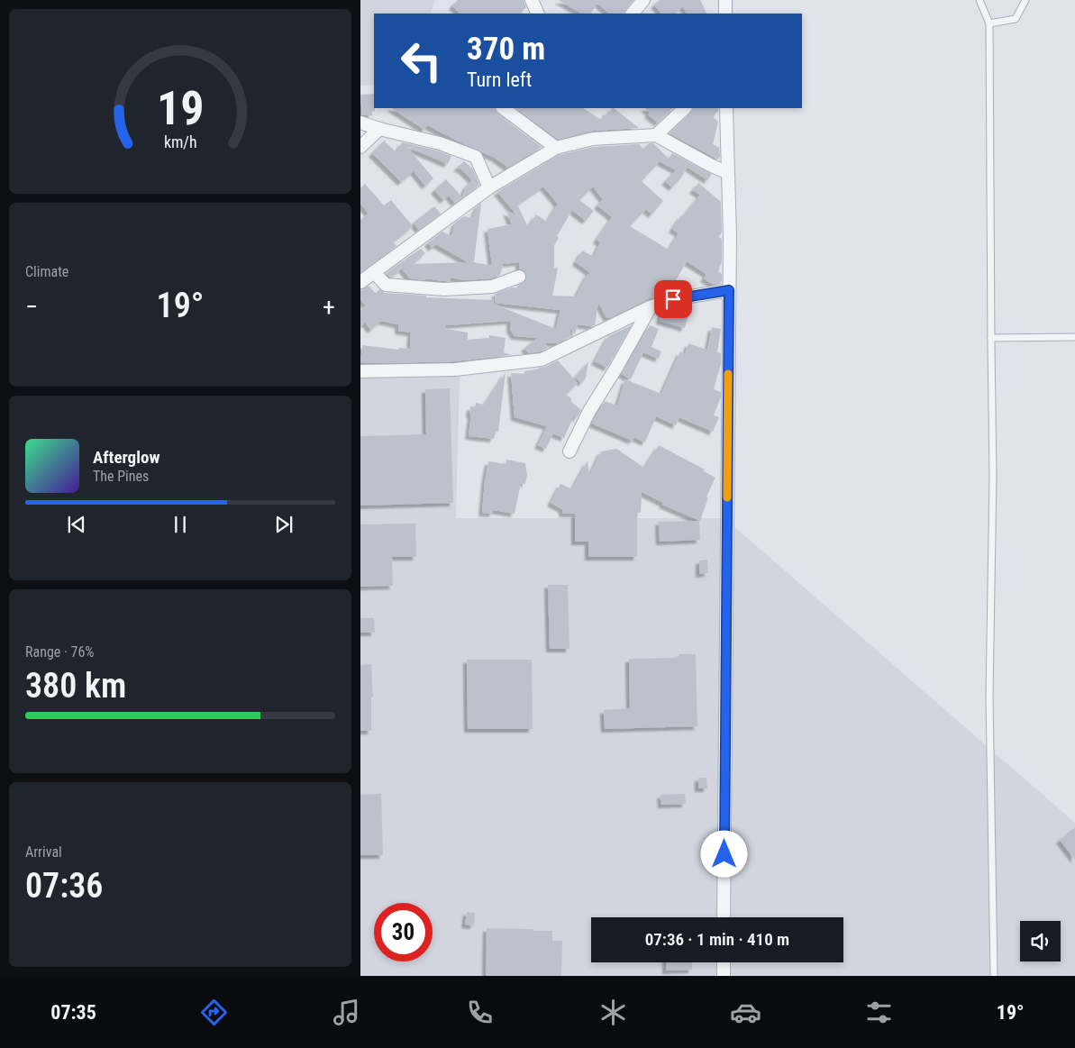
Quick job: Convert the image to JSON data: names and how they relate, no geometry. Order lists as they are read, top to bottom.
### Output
{
  "page": {
    "turn": ["370 m", "Turn left"],
    "tile": [
      "Climate",
      ["Range · 76%", "380 km"],
      ["Arrival", "07:36"]
    ],
    "heat": ["−", "19°", "+"],
    "song": ["Afterglow", "The Pines"],
    "limit": "30",
    "trip": "07:36 · 1 min · 410 m",
    "tabs": ["07:35", "19°"],
    "gauge": ["19", "km/h"]
  }
}
